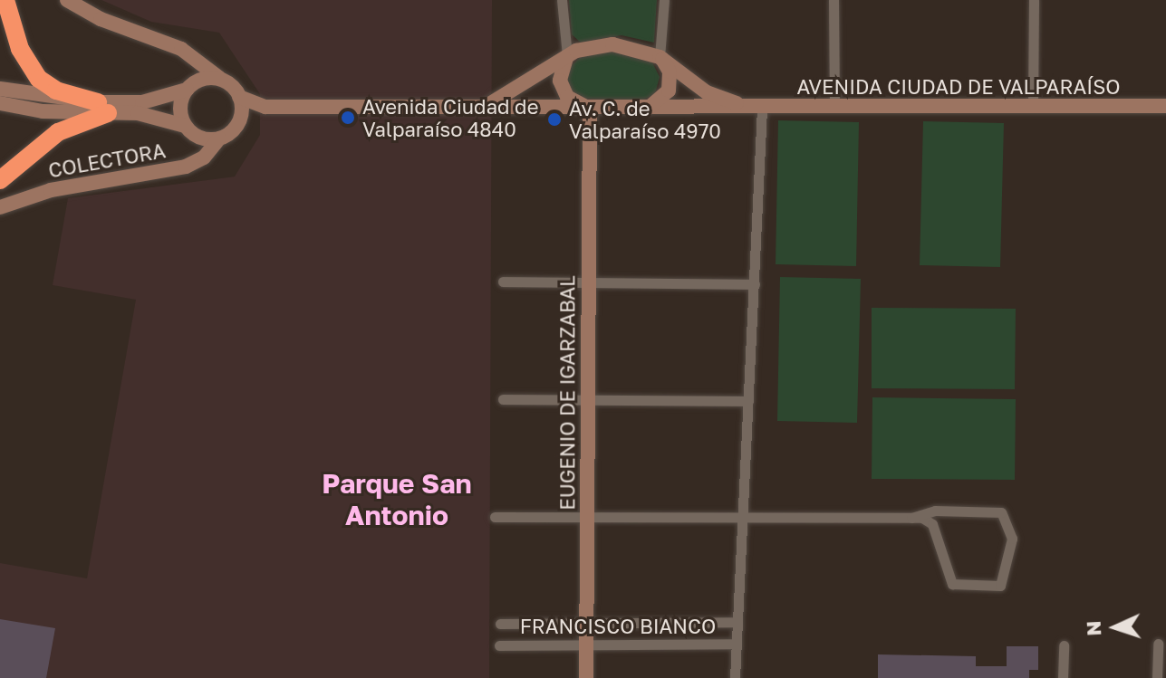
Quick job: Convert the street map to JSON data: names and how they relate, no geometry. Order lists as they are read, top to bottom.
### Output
{
  "streets": {
    "main road": ["AVENIDA CIUDAD DE VALPARAÍSO", "COLECTORA", "EUGENIO DE IGARZABAL"],
    "street": ["FRANCISCO BIANCO"]
  },
  "crossings": [
    ["AVENIDA CIUDAD DE VALPARAÍSO", "COLECTORA"],
    ["AVENIDA CIUDAD DE VALPARAÍSO", "EUGENIO DE IGARZABAL"],
    ["EUGENIO DE IGARZABAL", "FRANCISCO BIANCO"]
  ],
  "districts": ["Parque San Antonio"],
  "places": ["Avenida Ciudad de Valparaíso 4840", "Av. C. de Valparaíso 4970"],
  "north": "left"
}
